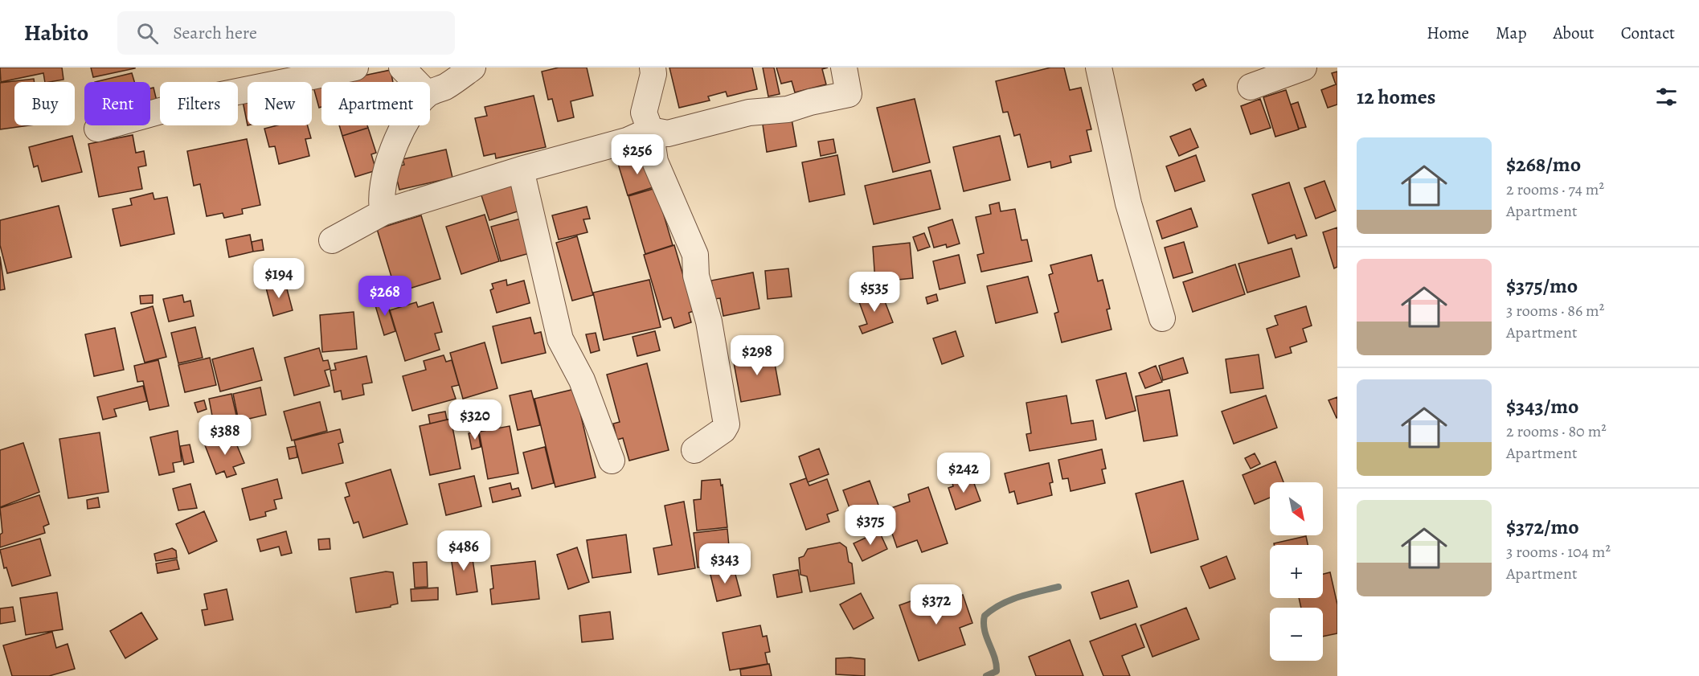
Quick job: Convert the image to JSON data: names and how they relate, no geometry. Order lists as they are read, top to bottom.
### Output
{
  "north": "bottom right",
  "page": {
    "header": "Habito",
    "search": "Search here",
    "nav": [
      "Home",
      "Map",
      "About",
      "Contact"
    ],
    "heading": "12 homes",
    "chip": [
      "Buy",
      "Rent",
      "Filters",
      "New",
      "Apartment"
    ],
    "list": [
      {
        "name": "$268/mo",
        "note": "2 rooms · 74 m² · Apartment"
      },
      {
        "name": "$375/mo",
        "note": "3 rooms · 86 m² · Apartment"
      },
      {
        "name": "$343/mo",
        "note": "2 rooms · 80 m² · Apartment"
      },
      {
        "name": "$372/mo",
        "note": "3 rooms · 104 m² · Apartment"
      }
    ],
    "price": [
      "$256",
      "$194",
      "$535",
      "$268",
      "$298",
      "$320",
      "$388",
      "$242",
      "$375",
      "$486",
      "$343",
      "$372"
    ],
    "map_buttons": ["+", "−"]
  }
}
